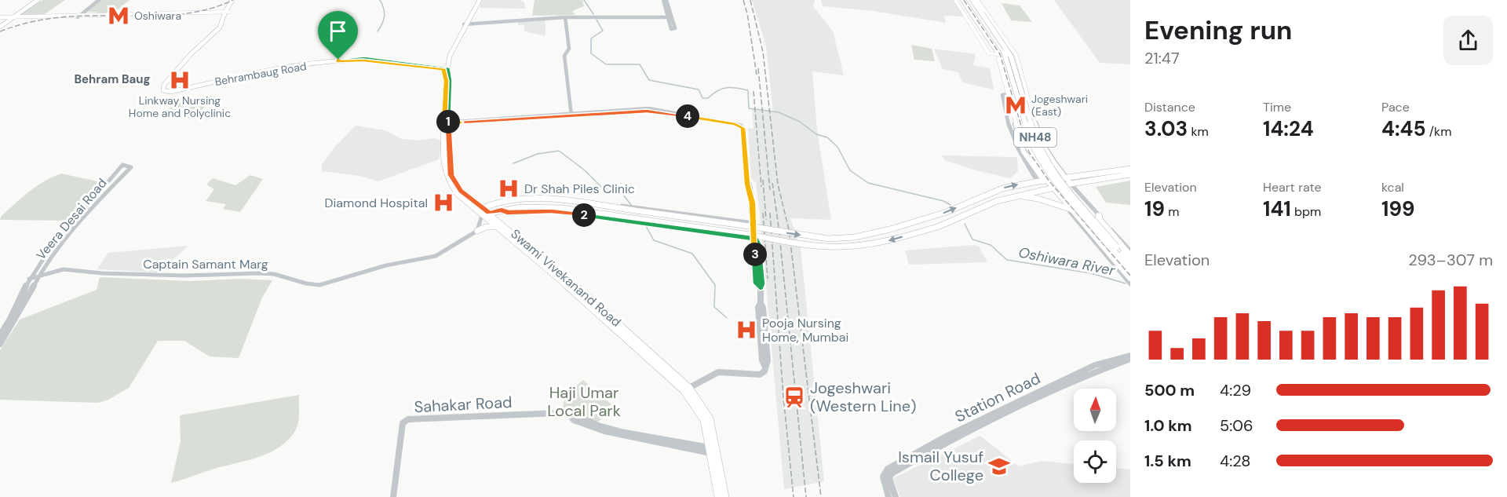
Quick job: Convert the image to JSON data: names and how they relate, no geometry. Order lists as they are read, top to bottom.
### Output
{
  "streets": {
    "highway": ["NH48"],
    "main road": ["Behrambaug Road", "Swami Vivekanand Road"],
    "street": [
      "Veera Desai Road",
      "Captain Samant Marg",
      "Station Road",
      "Sahakar Road"
    ]
  },
  "crossings": [
    ["Behrambaug Road", "Swami Vivekanand Road"],
    ["Veera Desai Road", "Captain Samant Marg"],
    ["Swami Vivekanand Road", "Sahakar Road"]
  ],
  "districts": ["Behram Baug"],
  "water": ["Oshiwara River"],
  "parks": ["Haji Umar Local Park"],
  "places": {
    "metro station": ["Oshiwara", "Jogeshwari (East)"],
    "hospital": [
      "Linkway Nursing Home and Polyclinic",
      "Dr Shah Piles Clinic",
      "Diamond Hospital",
      "Pooja Nursing Home, Mumbai"
    ],
    "station": ["Jogeshwari (Western Line)"],
    "school or university": ["Ismail Yusuf College"]
  },
  "north": "top",
  "page": {
    "heading": ["Evening run", "21:47"],
    "stats": [
      ["Distance", "3.03 km"],
      ["Time", "14:24"],
      ["Pace", "4:45 /km"],
      ["Elevation", "19 m"],
      ["Heart rate", "141 bpm"],
      ["kcal", "199"]
    ],
    "pins": [
      "4",
      "1",
      "2",
      "3"
    ],
    "chart": ["Elevation", "293–307 m"],
    "list": [
      {
        "name": "500 m",
        "note": "4:29"
      },
      {
        "name": "1.0 km",
        "note": "5:06"
      },
      {
        "name": "1.5 km",
        "note": "4:28"
      }
    ]
  }
}
